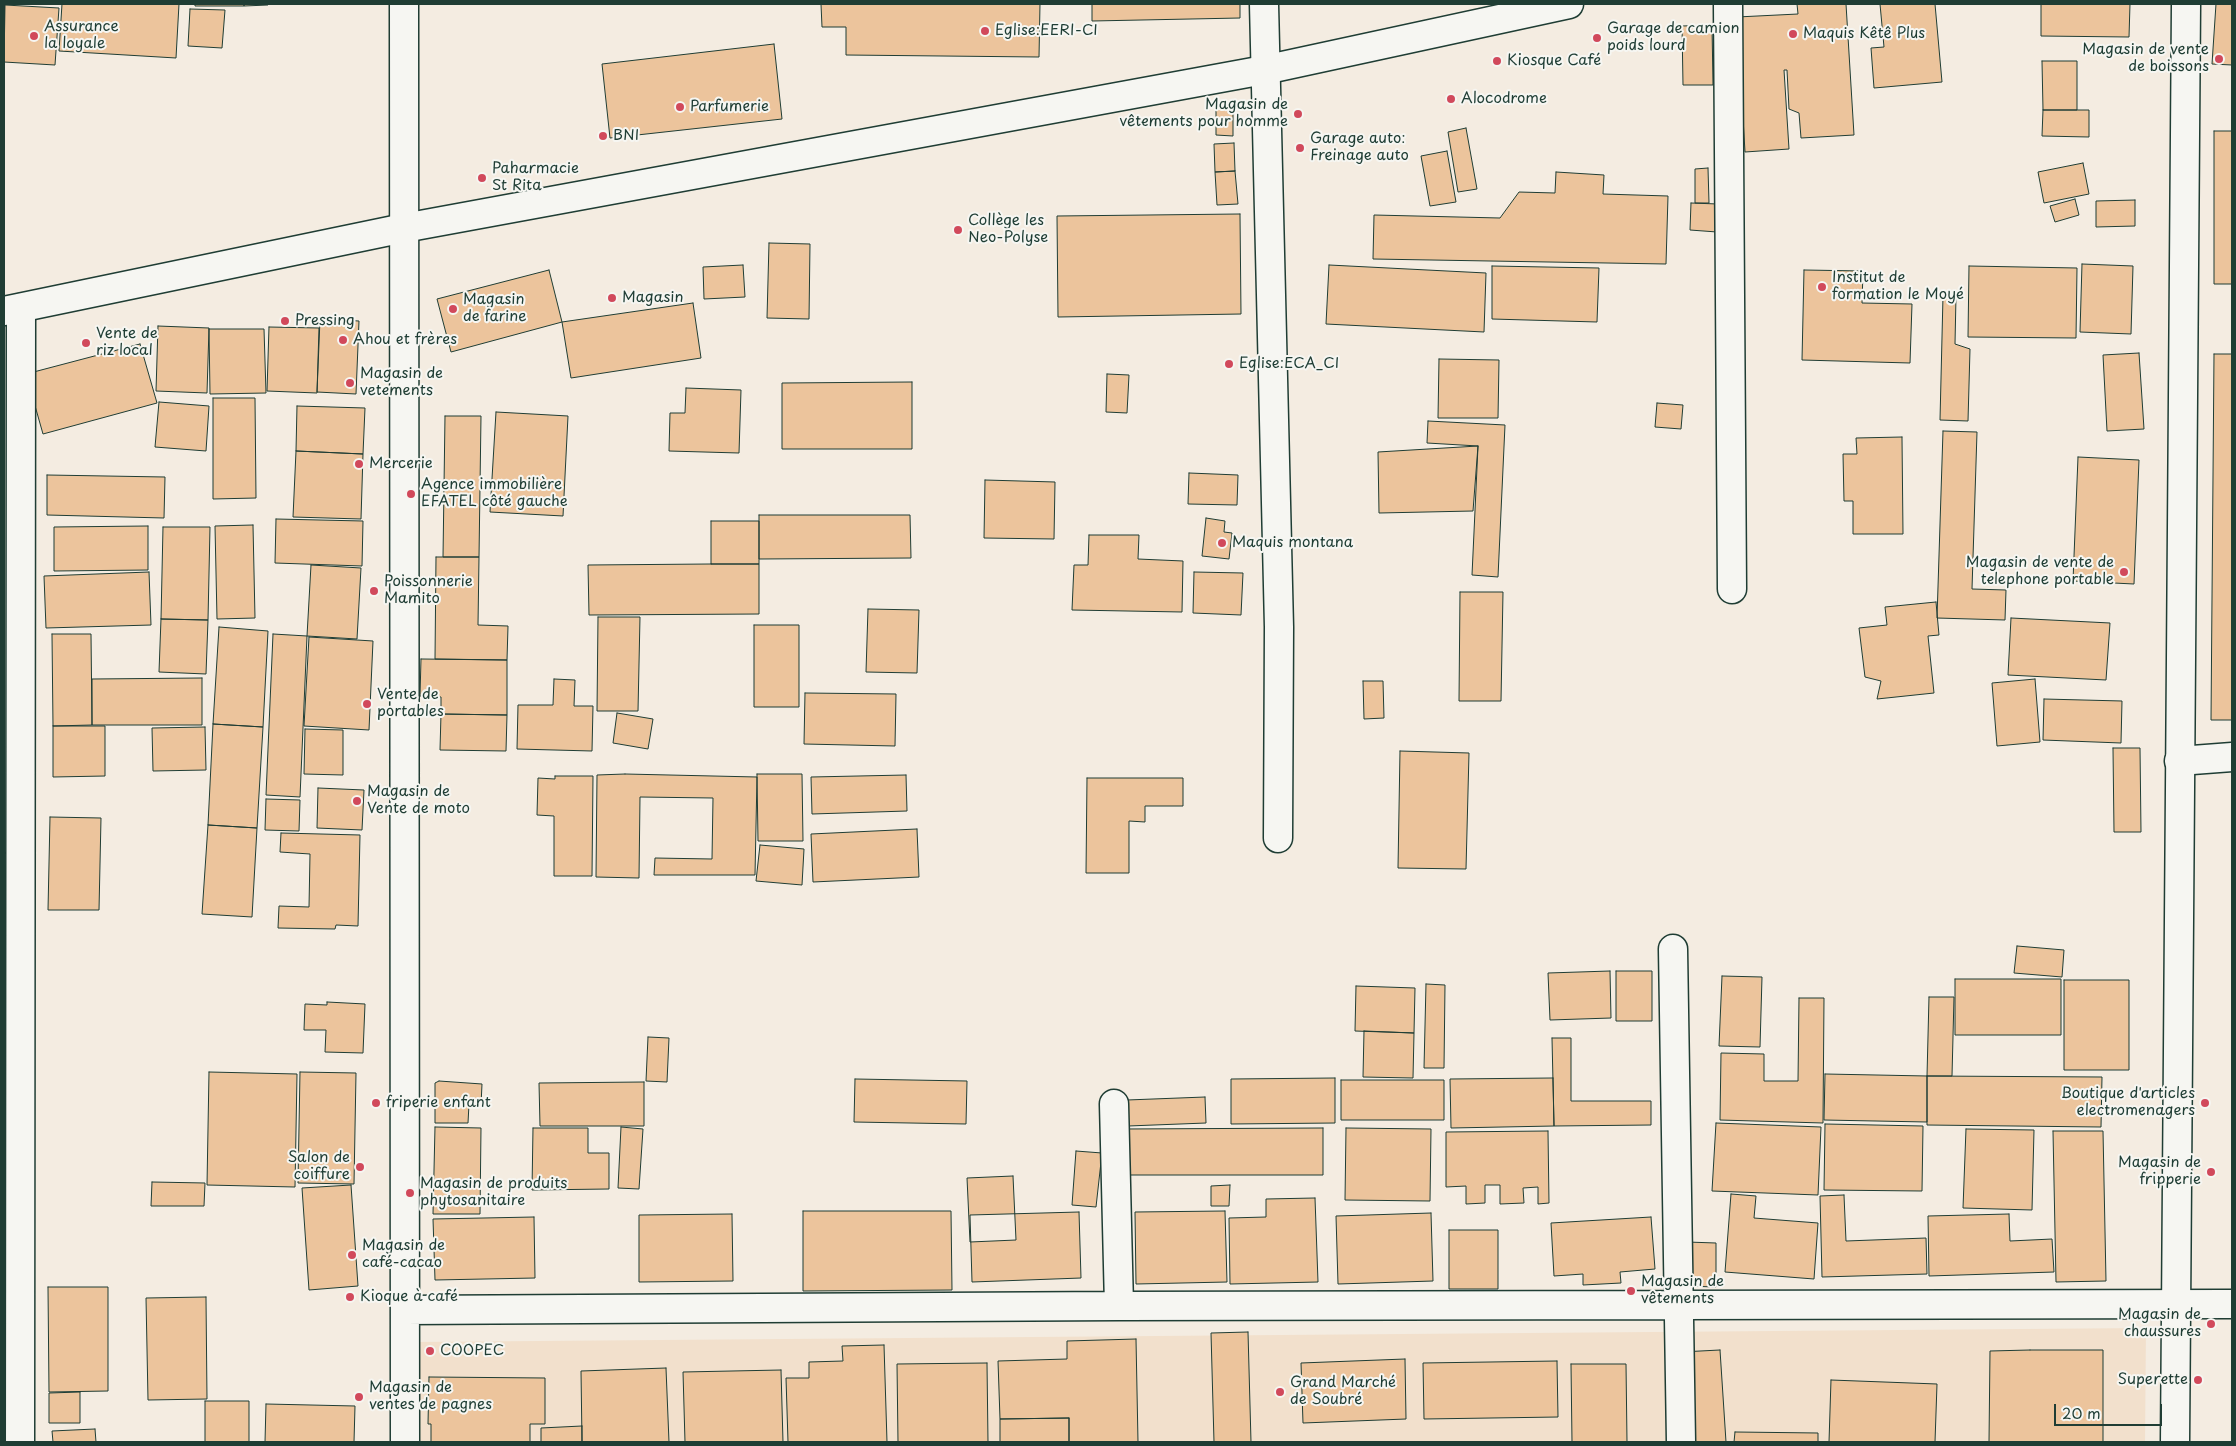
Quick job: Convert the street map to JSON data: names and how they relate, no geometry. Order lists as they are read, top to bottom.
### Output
{
  "places": [
    "Eglise:EERI-CI",
    "Maquis Kêtê Plus",
    "Assurance la loyale",
    "Garage de camion poids lourd",
    "Magasin de vente de boissons",
    "Kiosque Café",
    "Alocodrome",
    "Parfumerie",
    "Magasin de vêtements pour homme",
    "BNI",
    "Garage auto: Freinage auto",
    "Paharmacie St Rita",
    "Collège les Neo-Polyse",
    "Institut de formation le Moyé",
    "Magasin",
    "Magasin de farine",
    "Pressing",
    "Ahou et frères",
    "Vente de riz local",
    "Eglise:ECA_CI",
    "Magasin de vetements",
    "Mercerie",
    "Agence immobilière EFATEL côté gauche",
    "Maquis montana",
    "Magasin de vente de telephone portable",
    "Poissonnerie Mamito",
    "Vente de portables",
    "Magasin de Vente de moto",
    "friperie enfant",
    "Boutique d'articles electromenagers",
    "Salon de coiffure",
    "Magasin de fripperie",
    "Magasin de produits phytosanitaire",
    "Magasin de café-cacao",
    "Magasin de vêtements",
    "Kioque à café",
    "Magasin de chaussures",
    "COOPEC",
    "Superette",
    "Grand Marché de Soubré",
    "Magasin de ventes de pagnes"
  ],
  "scale_bar": "20 m"
}
